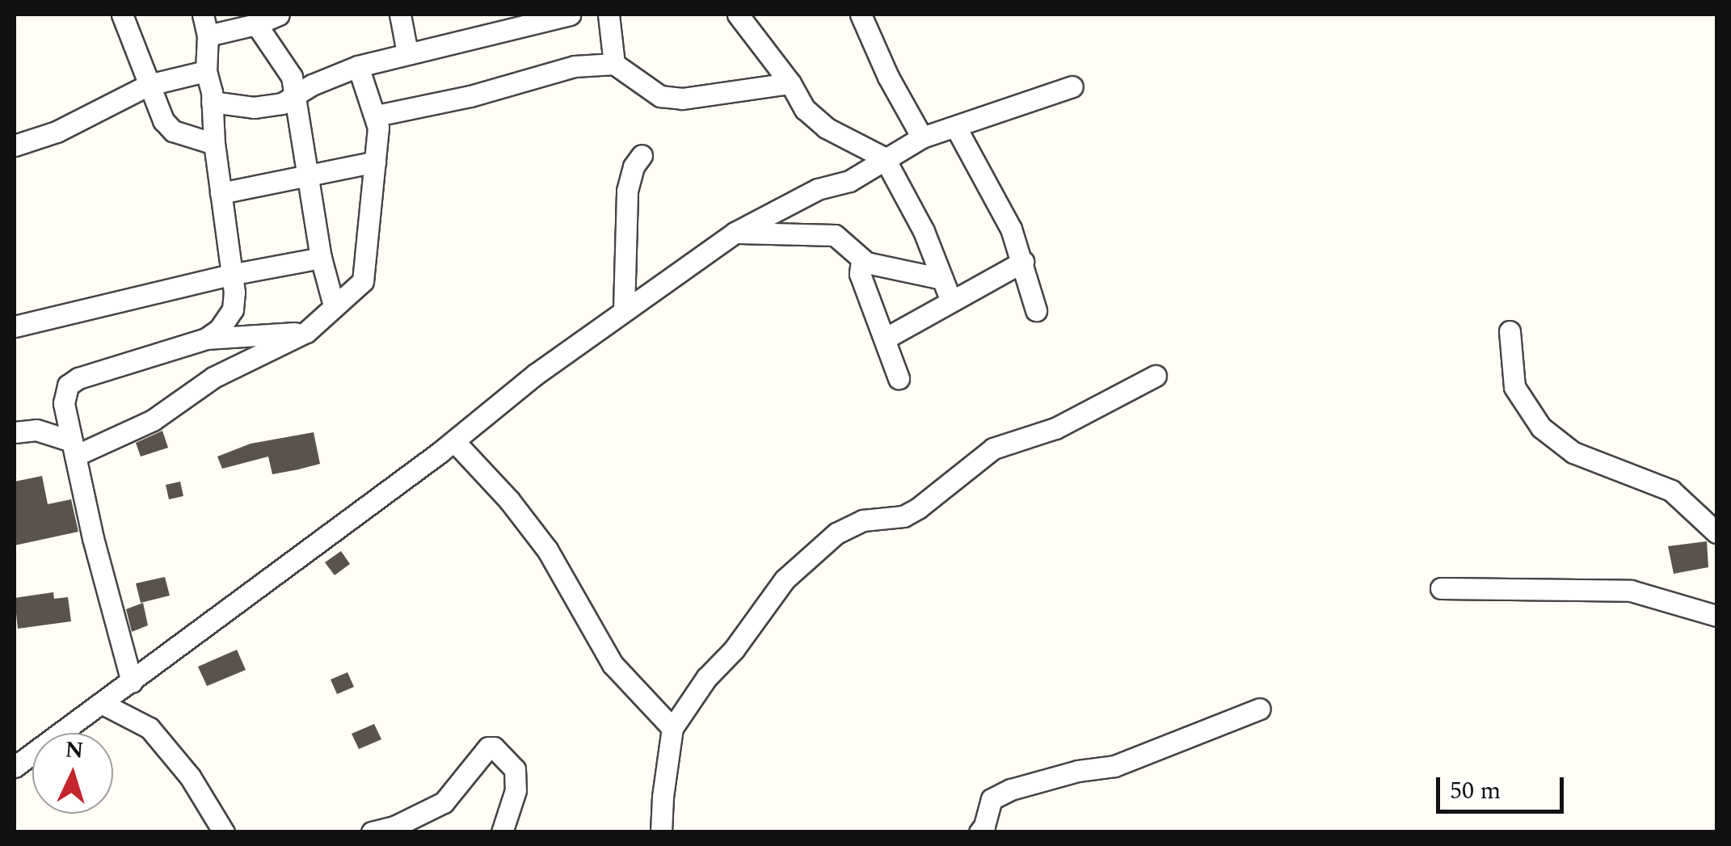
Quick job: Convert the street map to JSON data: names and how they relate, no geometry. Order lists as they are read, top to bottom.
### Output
{
  "scale_bar": "50 m",
  "north": "top"
}
